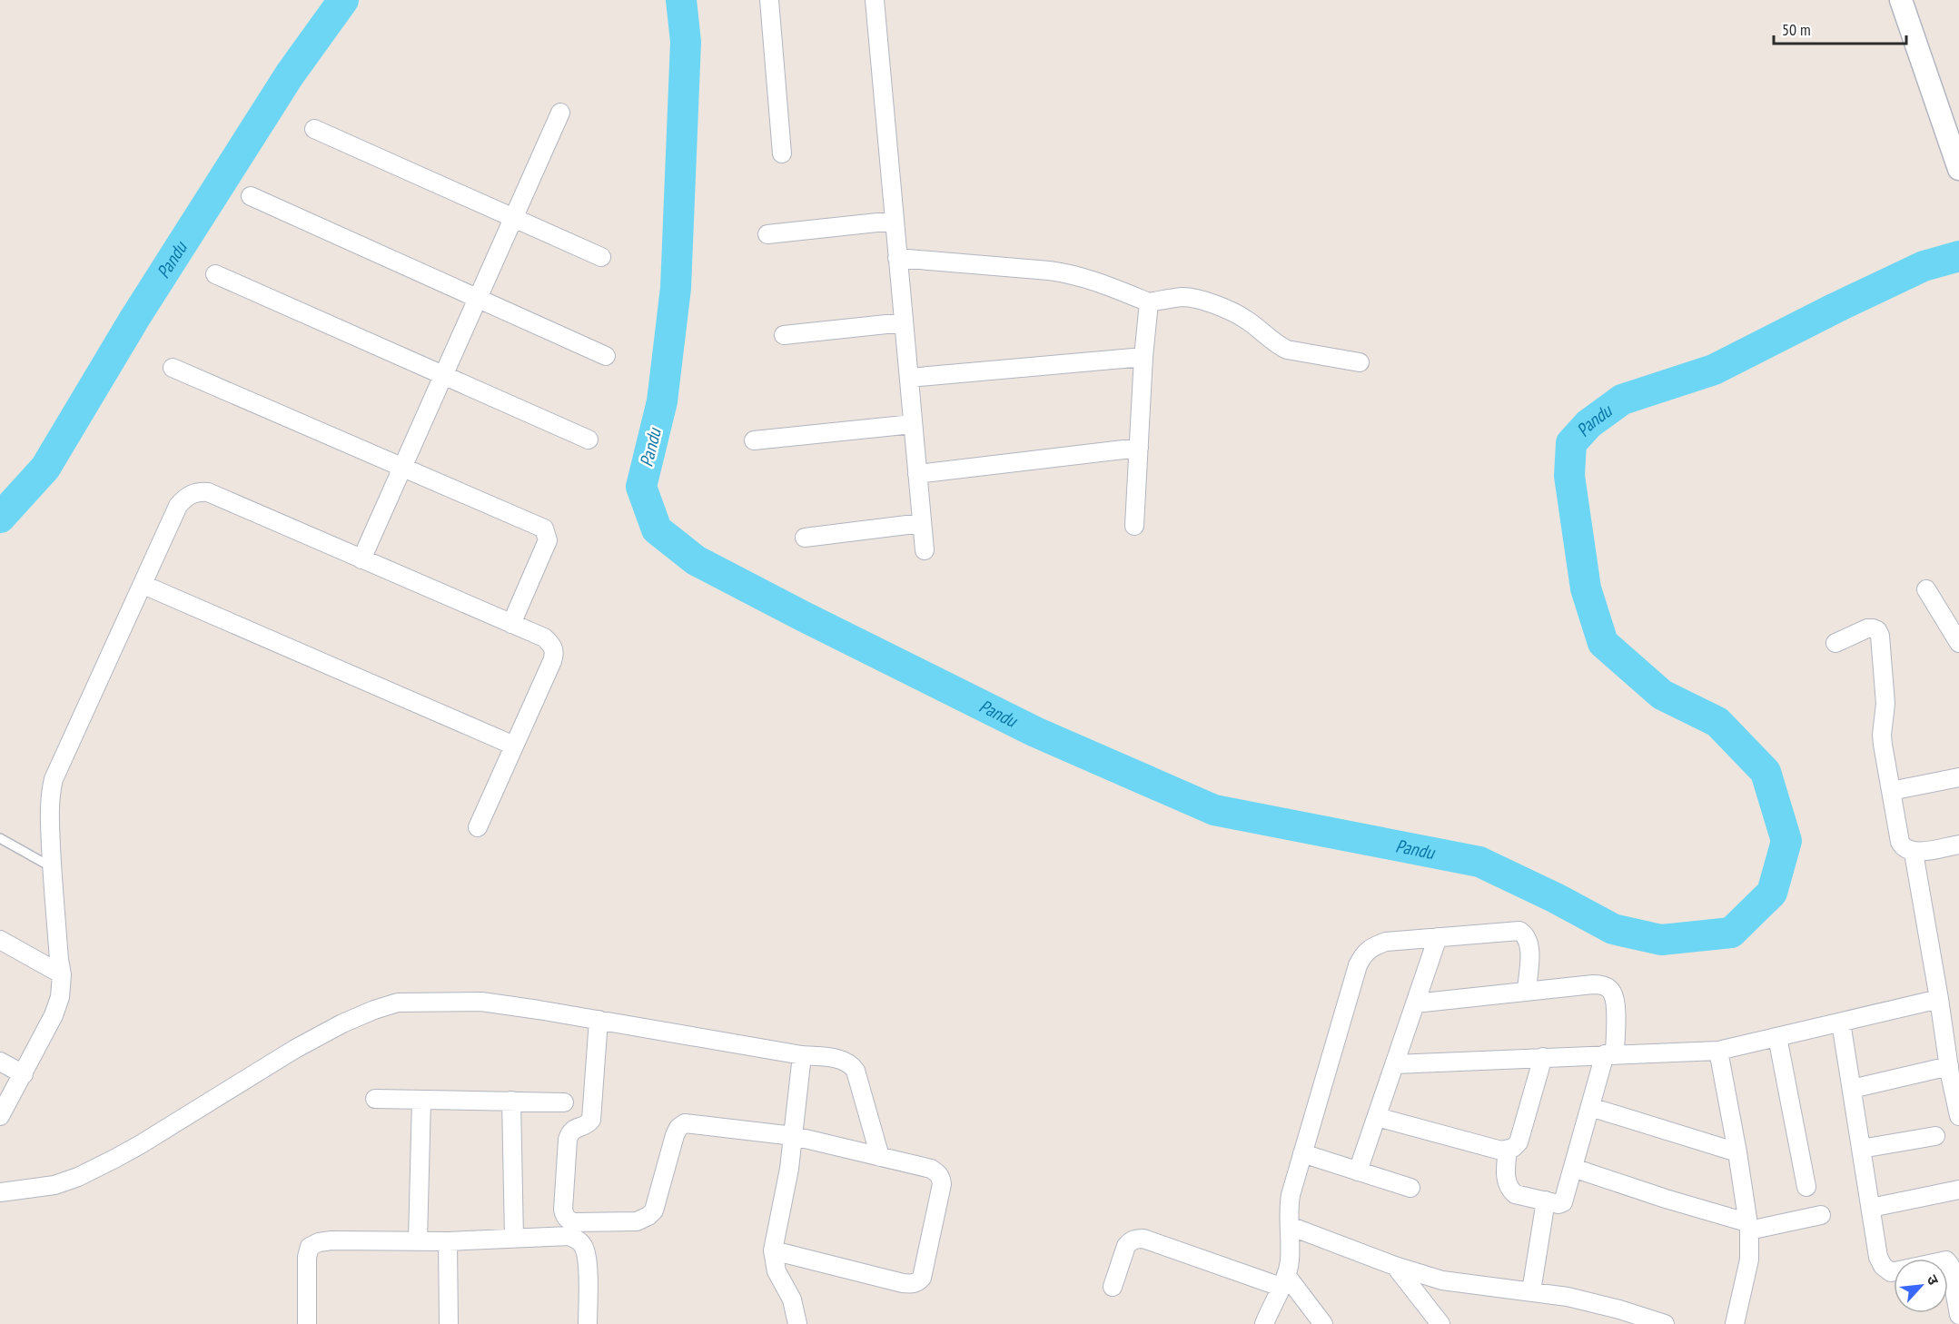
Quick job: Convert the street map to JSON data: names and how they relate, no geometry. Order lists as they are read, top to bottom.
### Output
{
  "water": ["Pandu"],
  "scale_bar": "50 m",
  "north": "top right"
}
